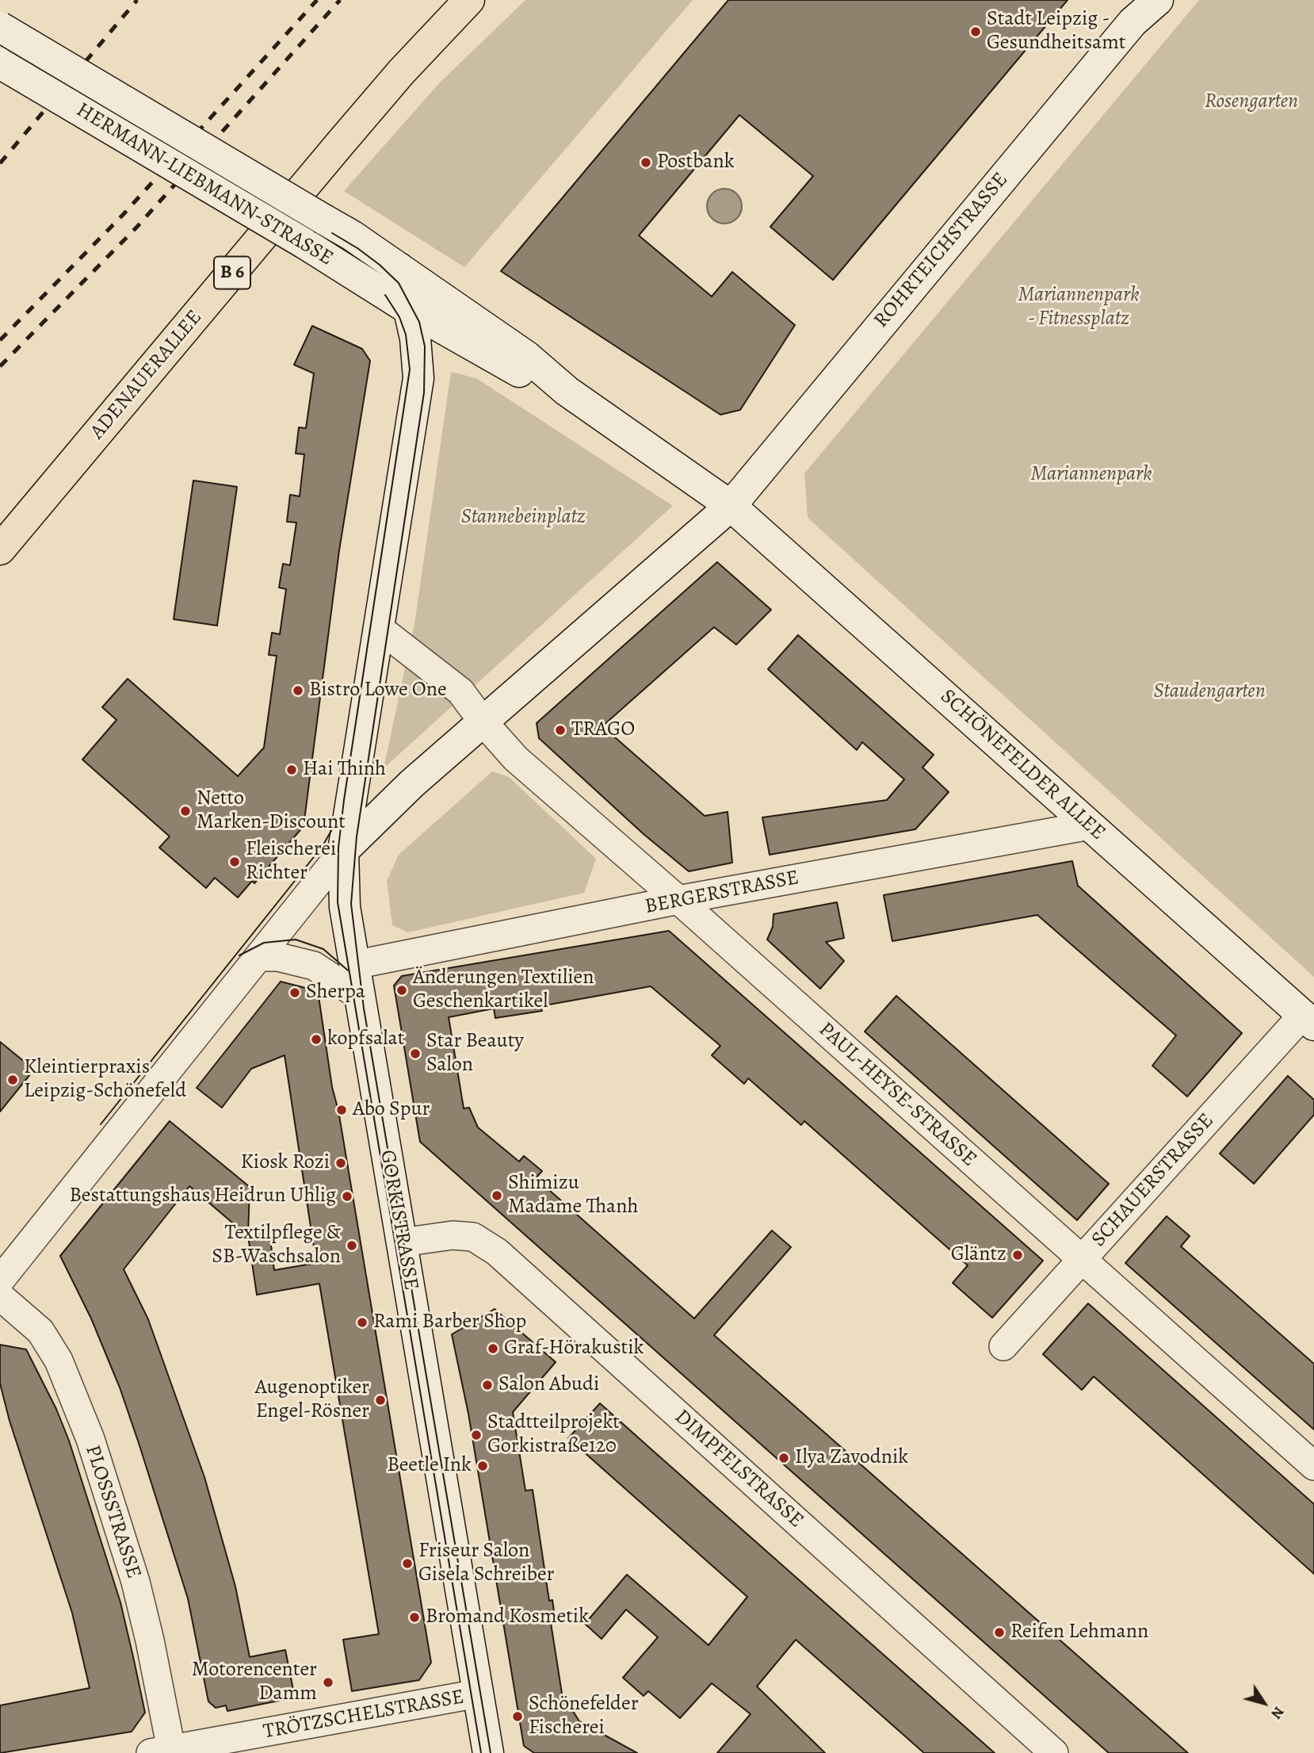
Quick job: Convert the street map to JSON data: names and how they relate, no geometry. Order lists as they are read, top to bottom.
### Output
{
  "streets": {
    "main road": [
      "HERMANN-LIEBMANN-STRASSE",
      "ROHRTEICHSTRASSE",
      "B 6",
      "ADENAUERALLEE",
      "SCHÖNEFELDER ALLEE",
      "GORKISTRASSE"
    ],
    "street": [
      "BERGERSTRASSE",
      "PAUL-HEYSE-STRASSE",
      "SCHAUERSTRASSE",
      "DIMPFELSTRASSE",
      "PLOSSSTRASSE",
      "TRÖTZSCHELSTRASSE"
    ]
  },
  "crossings": [
    ["ROHRTEICHSTRASSE", "SCHÖNEFELDER ALLEE"],
    ["SCHÖNEFELDER ALLEE", "BERGERSTRASSE"],
    ["SCHÖNEFELDER ALLEE", "SCHAUERSTRASSE"],
    ["BERGERSTRASSE", "PAUL-HEYSE-STRASSE"],
    ["BERGERSTRASSE", "GORKISTRASSE"],
    ["PAUL-HEYSE-STRASSE", "SCHAUERSTRASSE"],
    ["GORKISTRASSE", "DIMPFELSTRASSE"],
    ["GORKISTRASSE", "TRÖTZSCHELSTRASSE"],
    ["PLOSSSTRASSE", "TRÖTZSCHELSTRASSE"]
  ],
  "parks": [
    "Rosengarten",
    "Mariannenpark - Fitnessplatz",
    "Mariannenpark",
    "Stannebeinplatz",
    "Staudengarten"
  ],
  "places": [
    "Stadt Leipzig - Gesundheitsamt",
    "Postbank",
    "Bistro Lowe One",
    "TRAGO",
    "Hai Thinh",
    "Netto Marken-Discount",
    "Fleischerei Richter",
    "Änderungen Textilien Geschenkartikel",
    "Sherpa",
    "kopfsalat",
    "Star Beauty Salon",
    "Kleintierpraxis Leipzig-Schönefeld",
    "Abo Spur",
    "Kiosk Rozi",
    "Shimizu Madame Thanh",
    "Bestattungshaus Heidrun Uhlig",
    "Textilpflege & SB-Waschsalon",
    "Gläntz",
    "Rami Barber Shop",
    "Graf-Hörakustik",
    "Salon Abudi",
    "Augenoptiker Engel-Rösner",
    "Stadtteilprojekt Gorkistraße120",
    "Ilya Zavodnik",
    "Beetle Ink",
    "Friseur Salon Gisela Schreiber",
    "Bromand Kosmetik",
    "Reifen Lehmann",
    "Motorencenter Damm",
    "Schönefelder Fischerei"
  ],
  "north": "bottom right"
}
